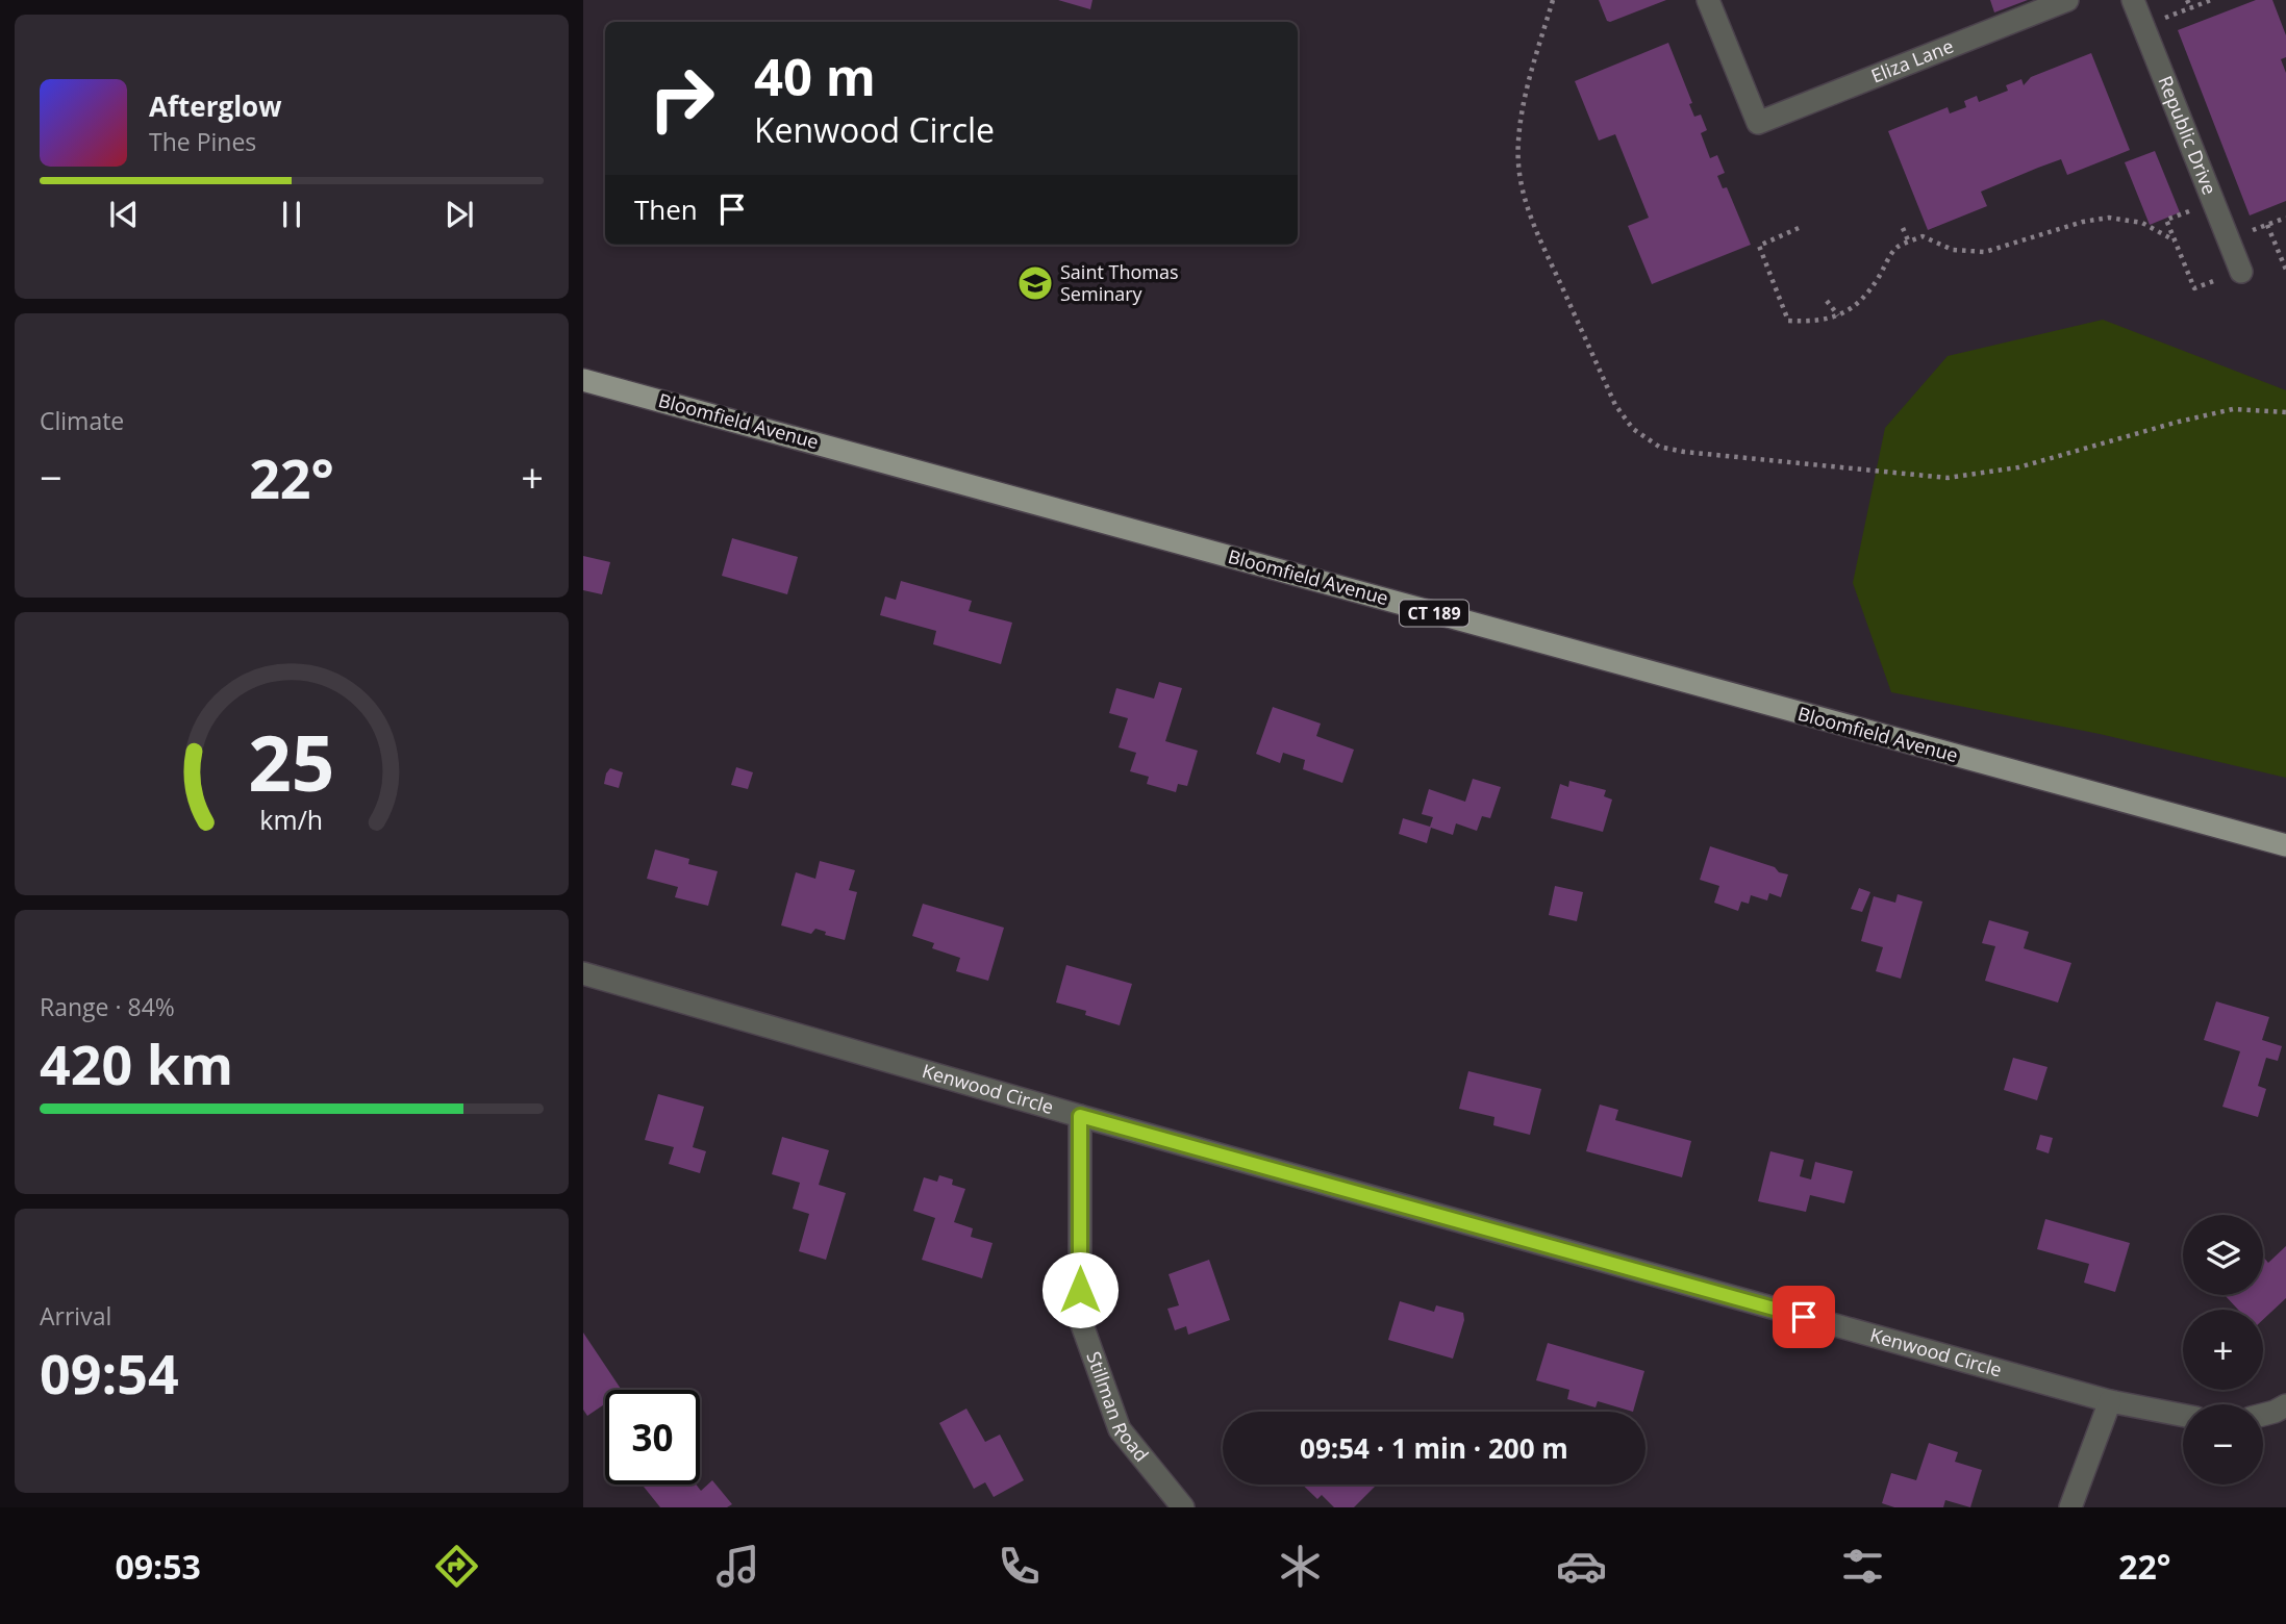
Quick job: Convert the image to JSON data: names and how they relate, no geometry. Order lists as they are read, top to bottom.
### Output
{
  "streets": {
    "main road": ["Bloomfield Avenue", "CT 189"],
    "street": [
      "Eliza Lane",
      "Republic Drive",
      "Kenwood Circle",
      "Stillman Road"
    ]
  },
  "crossings": [
    ["Kenwood Circle", "Stillman Road"]
  ],
  "places": {
    "school or university": ["Saint Thomas Seminary"]
  },
  "page": {
    "turn": ["40 m", "Kenwood Circle"],
    "song": ["Afterglow", "The Pines"],
    "then": "Then",
    "tile": [
      "Climate",
      ["Range · 84%", "420 km"],
      ["Arrival", "09:54"]
    ],
    "heat": ["−", "22°", "+"],
    "map_buttons": ["+", "−"],
    "limit": "30",
    "trip": "09:54 · 1 min · 200 m",
    "tabs": ["09:53", "22°"],
    "gauge": ["25", "km/h"]
  }
}
